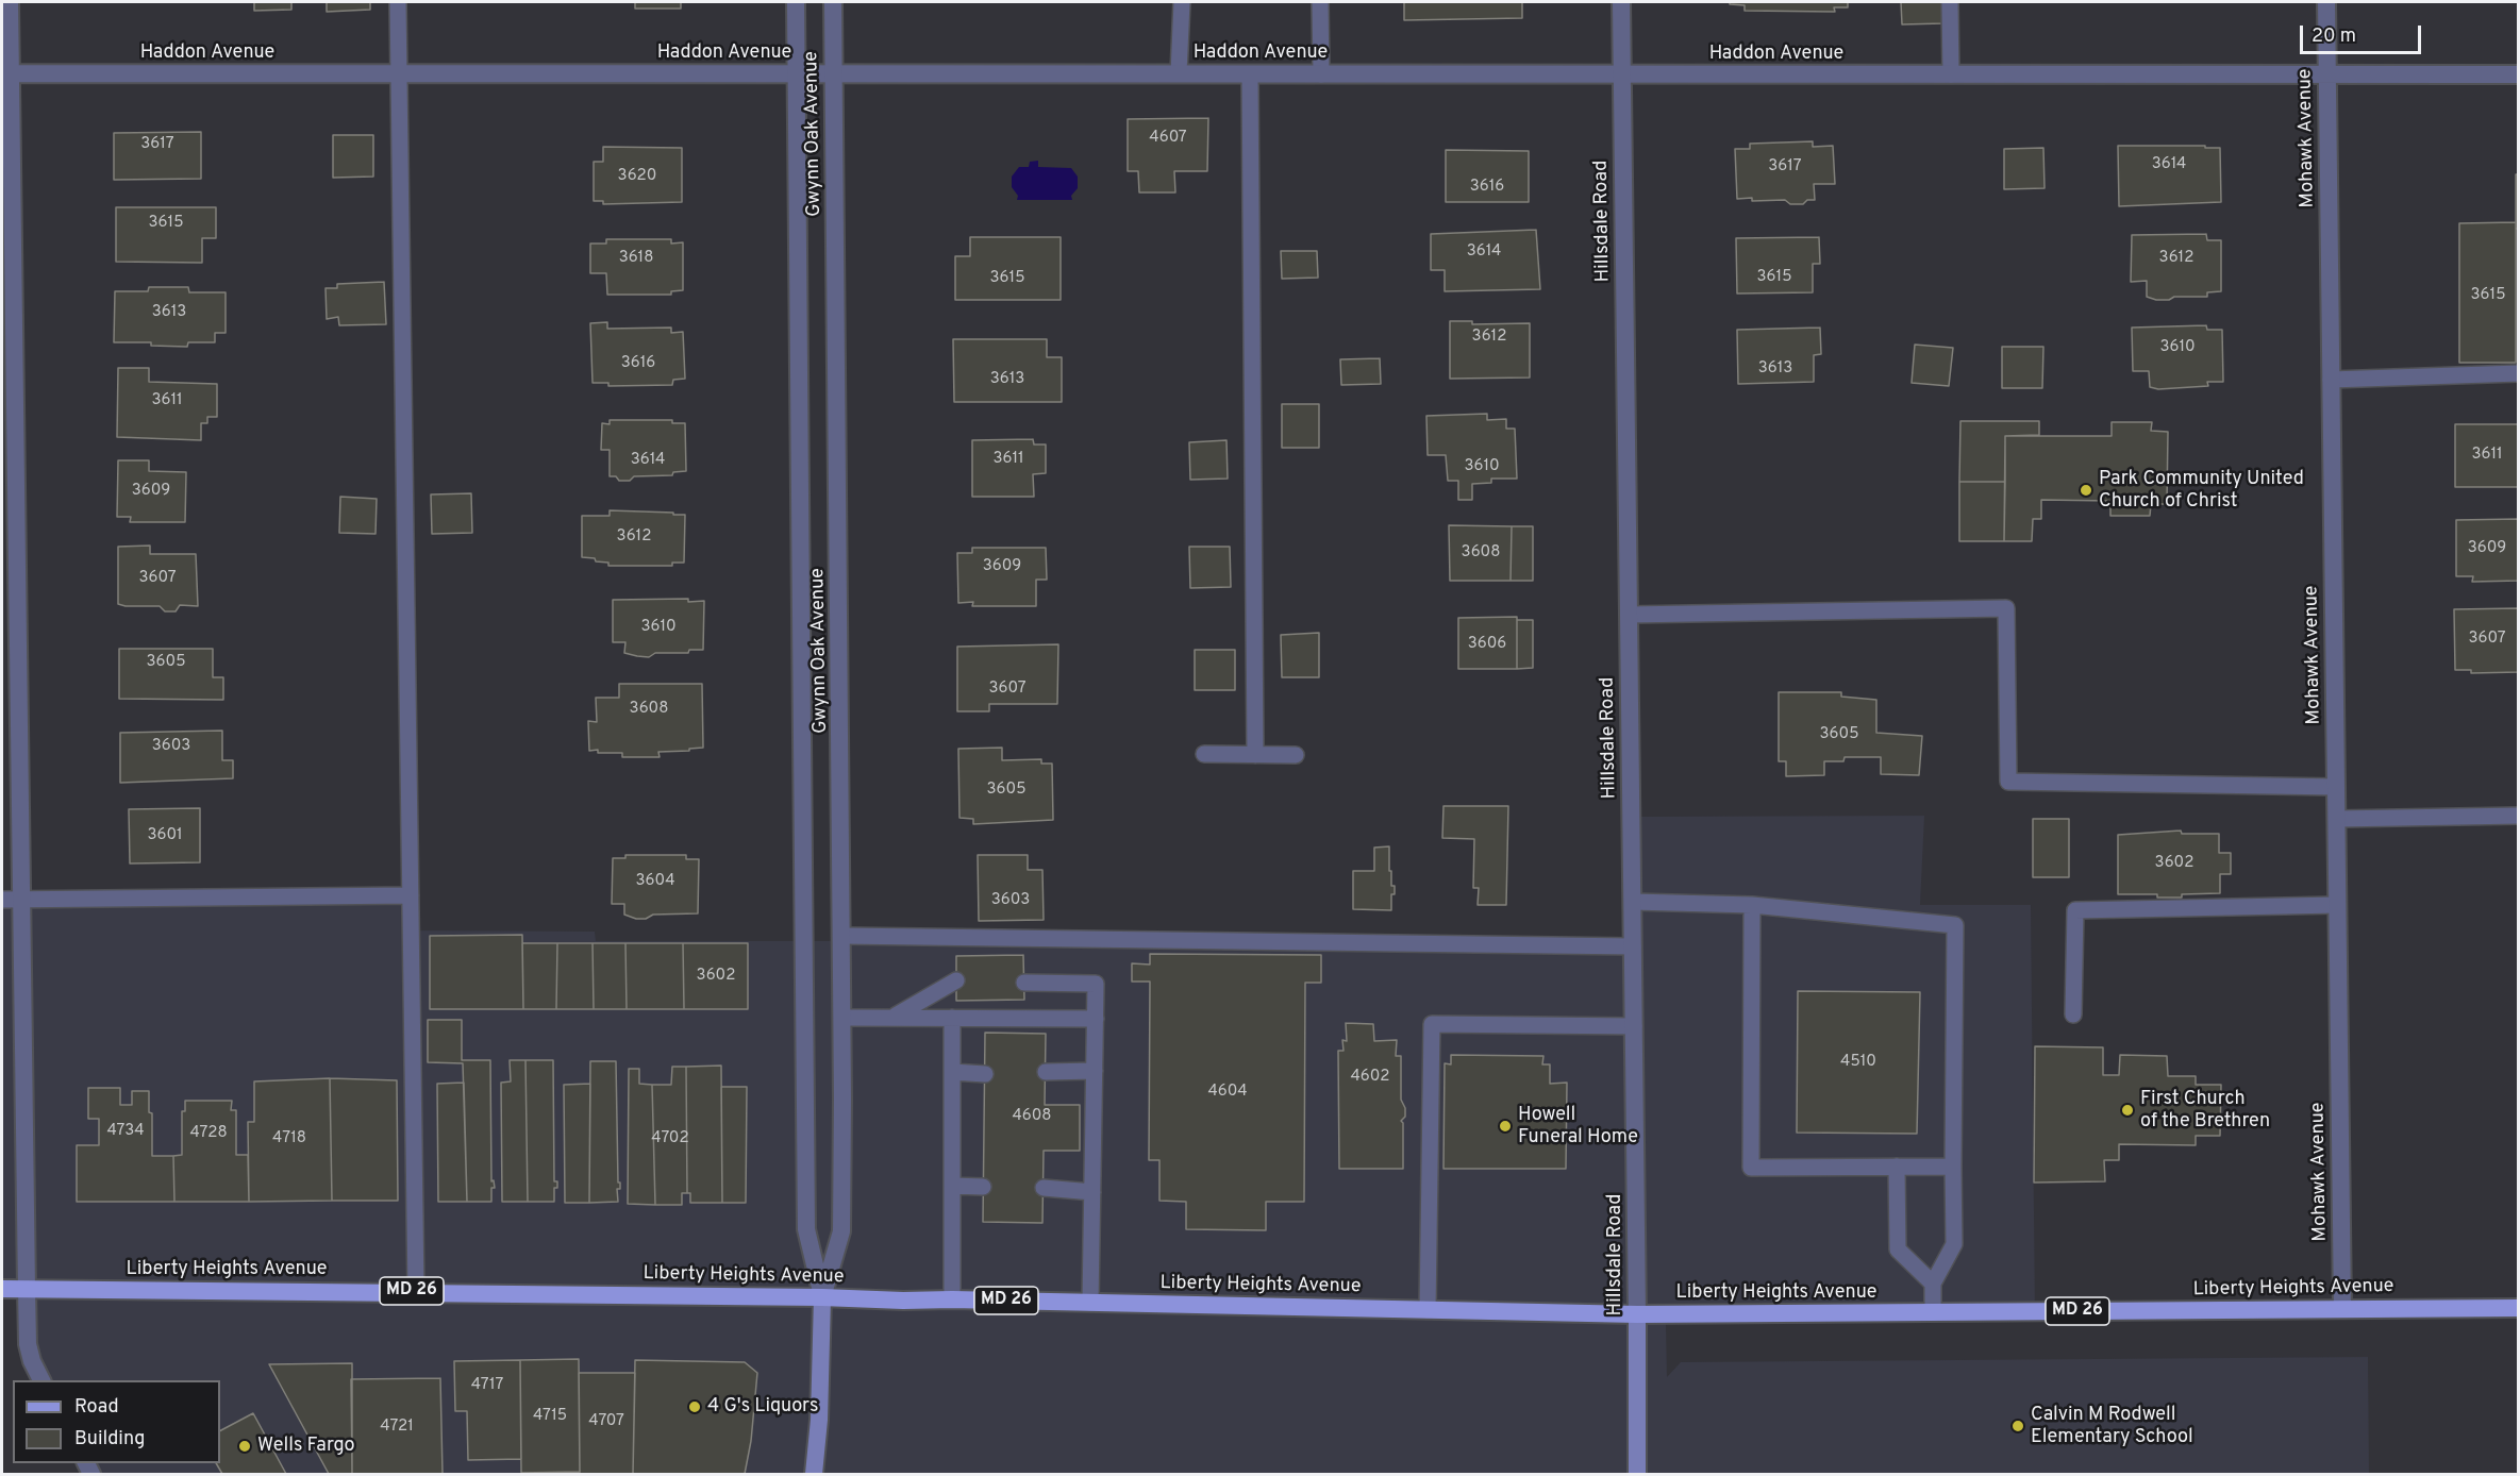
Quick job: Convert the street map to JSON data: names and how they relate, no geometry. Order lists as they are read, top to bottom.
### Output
{
  "streets": {
    "main road": [
      "Gwynn Oak Avenue",
      "Hillsdale Road",
      "Liberty Heights Avenue",
      "MD 26"
    ],
    "street": ["Haddon Avenue", "Mohawk Avenue"]
  },
  "crossings": [
    ["Haddon Avenue", "Gwynn Oak Avenue"],
    ["Haddon Avenue", "Mohawk Avenue"],
    ["Haddon Avenue", "Hillsdale Road"],
    ["Gwynn Oak Avenue", "Liberty Heights Avenue"],
    ["Mohawk Avenue", "Liberty Heights Avenue"],
    ["Hillsdale Road", "Liberty Heights Avenue"]
  ],
  "places": [
    "Park Community United Church of Christ",
    "First Church of the Brethren",
    "Howell Funeral Home",
    "4 G's Liquors",
    "Calvin M Rodwell Elementary School",
    "Wells Fargo"
  ],
  "house_numbers": [
    "4607",
    "3617",
    "3614",
    "3617",
    "3620",
    "3616",
    "3615",
    "3614",
    "3618",
    "3612",
    "3615",
    "3615",
    "3615",
    "3613",
    "3612",
    "3610",
    "3616",
    "3613",
    "3613",
    "3611",
    "3611",
    "3611",
    "3614",
    "3610",
    "3609",
    "3612",
    "3609",
    "3608",
    "3609",
    "3607",
    "3610",
    "3607",
    "3606",
    "3605",
    "3607",
    "3608",
    "3605",
    "3603",
    "3605",
    "3601",
    "3602",
    "3604",
    "3603",
    "3602",
    "4510",
    "4602",
    "4604",
    "4608",
    "4734",
    "4728",
    "4718",
    "4702",
    "4717",
    "4715",
    "4707",
    "4721"
  ],
  "legend": ["Road", "Building"],
  "scale_bar": "20 m"
}
